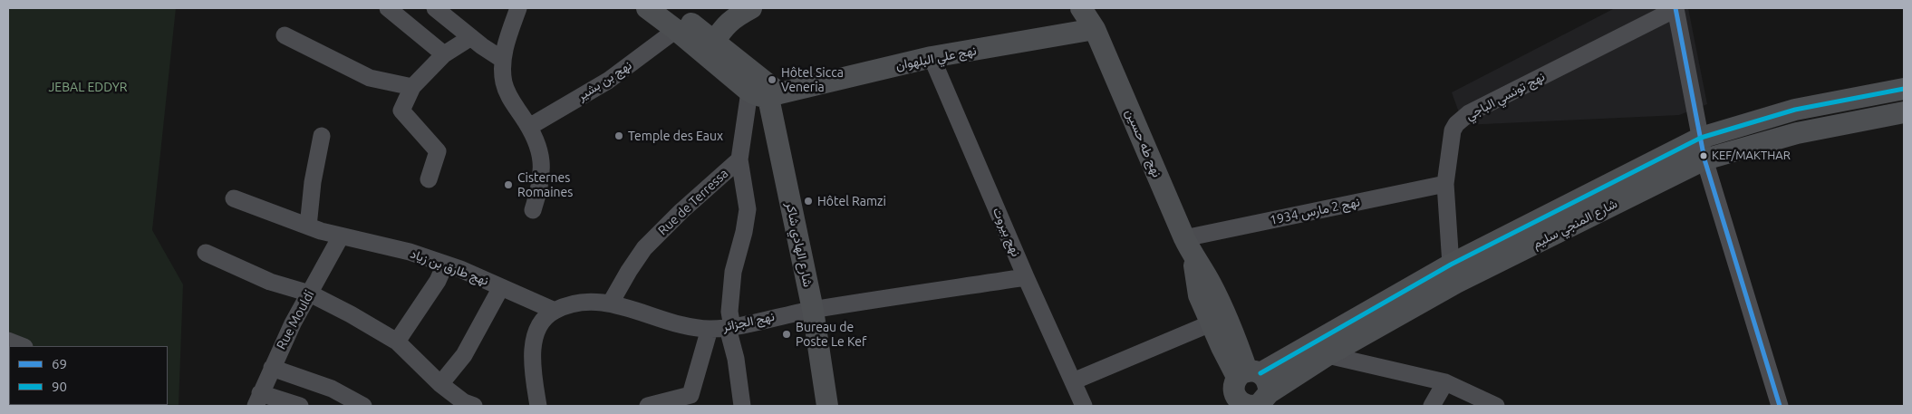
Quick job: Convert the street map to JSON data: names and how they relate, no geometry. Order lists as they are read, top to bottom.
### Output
{
  "streets": {
    "main road": [
      "نهج علي البلهوان",
      "نهج طه حسين",
      "شارع المنجي سليم",
      "شارع الهادي شاكر"
    ],
    "street": [
      "نهج بن بشير",
      "نهج تونسي الباجي",
      "Rue de Terressa",
      "نهج 2 مارس 1934",
      "نهج بيروت",
      "نهج طارق بن زياد",
      "Rue Mouldi",
      "نهج الجزائر"
    ]
  },
  "crossings": [
    ["نهج علي البلهوان", "نهج طه حسين"],
    ["نهج علي البلهوان", "Rue de Terressa"],
    ["نهج علي البلهوان", "نهج بيروت"],
    ["نهج علي البلهوان", "شارع الهادي شاكر"],
    ["نهج تونسي الباجي", "نهج 2 مارس 1934"],
    ["نهج تونسي الباجي", "شارع المنجي سليم"],
    ["نهج طه حسين", "نهج 2 مارس 1934"],
    ["نهج طه حسين", "شارع المنجي سليم"],
    ["Rue de Terressa", "شارع الهادي شاكر"],
    ["Rue de Terressa", "نهج الجزائر"],
    ["نهج بيروت", "نهج الجزائر"],
    ["شارع الهادي شاكر", "نهج الجزائر"],
    ["نهج طارق بن زياد", "Rue Mouldi"],
    ["نهج طارق بن زياد", "نهج الجزائر"]
  ],
  "parks": ["JEBAL EDDYR"],
  "places": [
    "Hôtel Sicca Veneria",
    "Temple des Eaux",
    "KEF/MAKTHAR",
    "Cisternes Romaines",
    "Hôtel Ramzi",
    "Bureau de Poste Le Kef"
  ],
  "lines": ["transit line 69", "transit line 90"],
  "legend": ["69", "90"]
}
